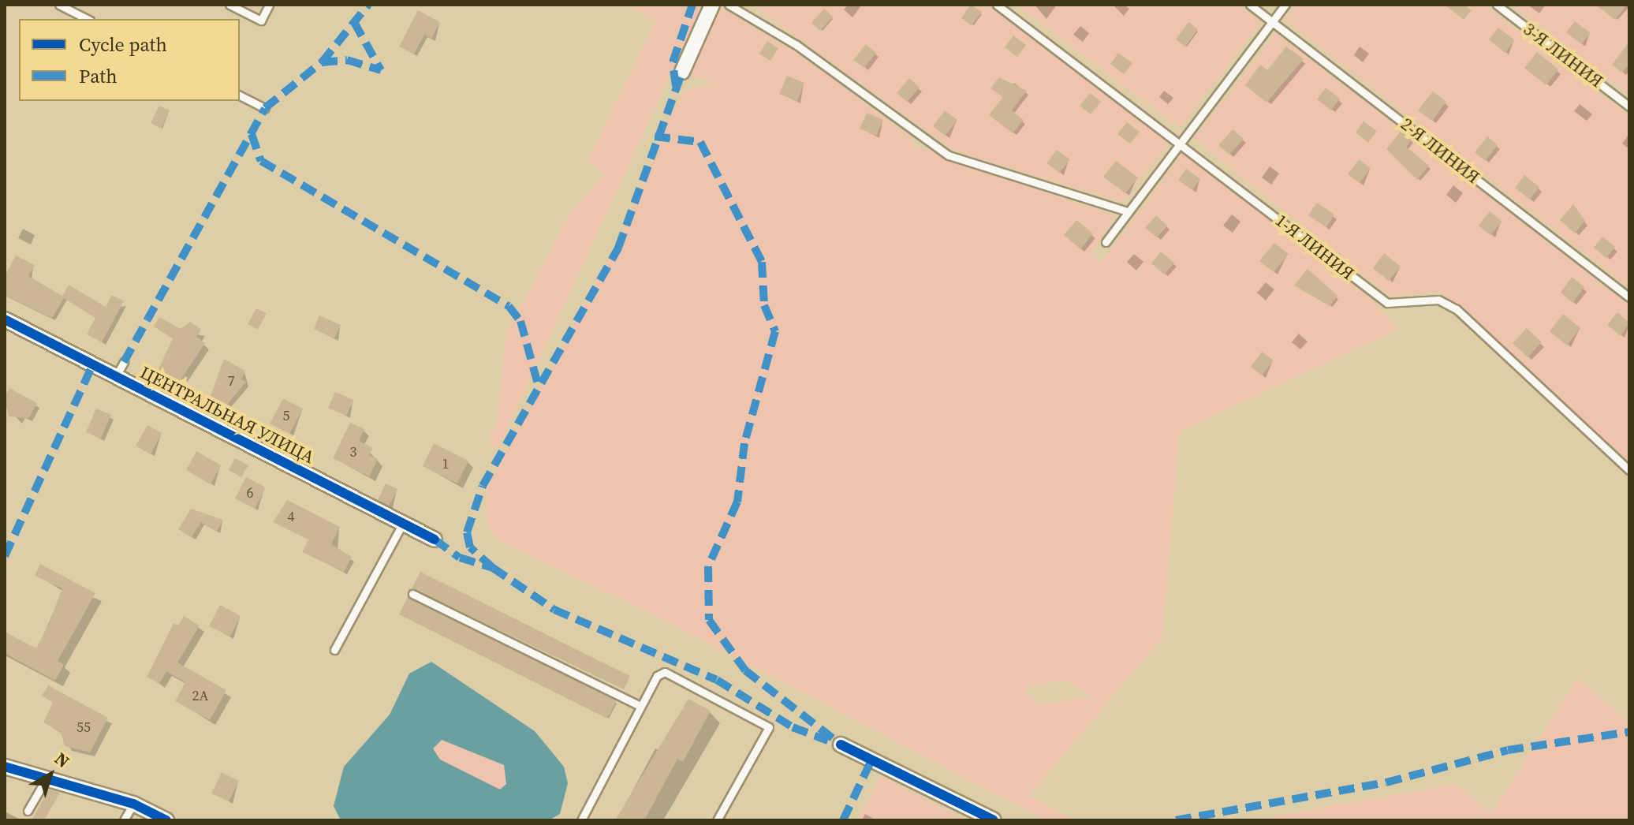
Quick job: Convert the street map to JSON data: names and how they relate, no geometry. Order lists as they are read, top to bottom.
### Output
{
  "streets": {
    "street": ["ЦЕНТРАЛЬНАЯ УЛИЦА"],
    "lane": ["3-Я ЛИНИЯ", "2-Я ЛИНИЯ", "1-Я ЛИНИЯ"]
  },
  "house_numbers": [
    "7",
    "5",
    "3",
    "1",
    "6",
    "4",
    "2А",
    "55"
  ],
  "legend": ["Cycle path", "Path"],
  "north": "top right"
}
